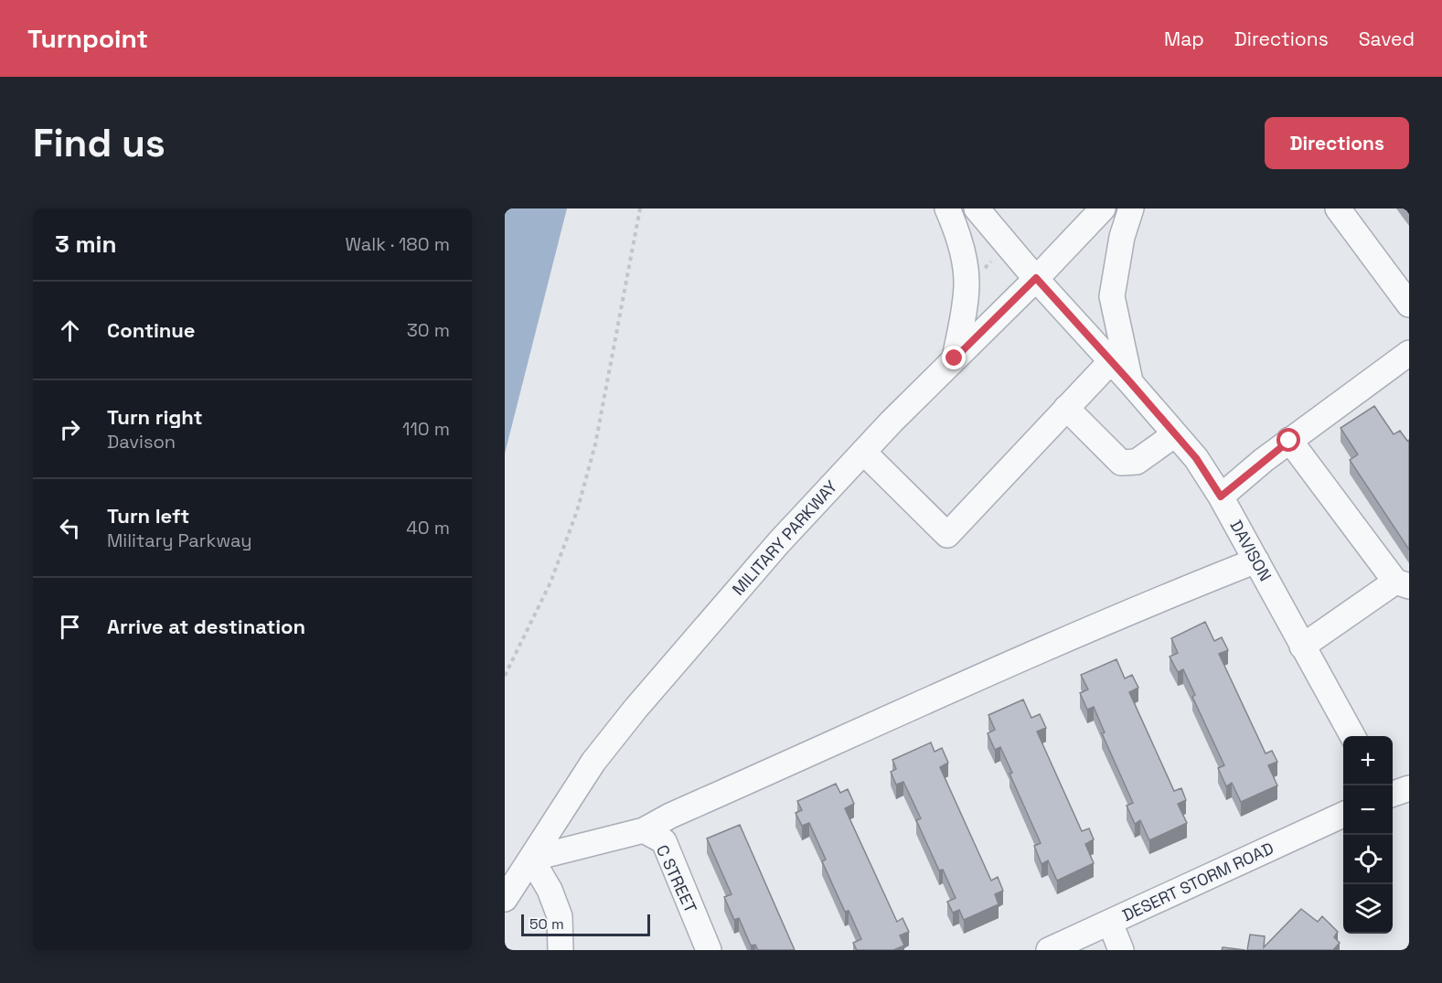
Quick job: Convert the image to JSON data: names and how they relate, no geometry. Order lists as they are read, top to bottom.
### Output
{
  "streets": {
    "street": [
      "MILITARY PARKWAY",
      "DAVISON",
      "C STREET",
      "DESERT STORM ROAD"
    ]
  },
  "crossings": [
    ["MILITARY PARKWAY", "DAVISON"],
    ["MILITARY PARKWAY", "C STREET"]
  ],
  "scale_bar": "50 m",
  "page": {
    "header": "Turnpoint",
    "nav": ["Map", "Directions", "Saved"],
    "buttons": "Directions",
    "title": "Find us",
    "heading": ["3 min", "Walk · 180 m"],
    "list": [
      ["Continue", "30 m"],
      ["Turn right", "Davison", "110 m"],
      ["Turn left", "Military Parkway", "40 m"],
      "Arrive at destination"
    ],
    "map_buttons": ["+", "−"],
    "scale": "50 m"
  }
}
